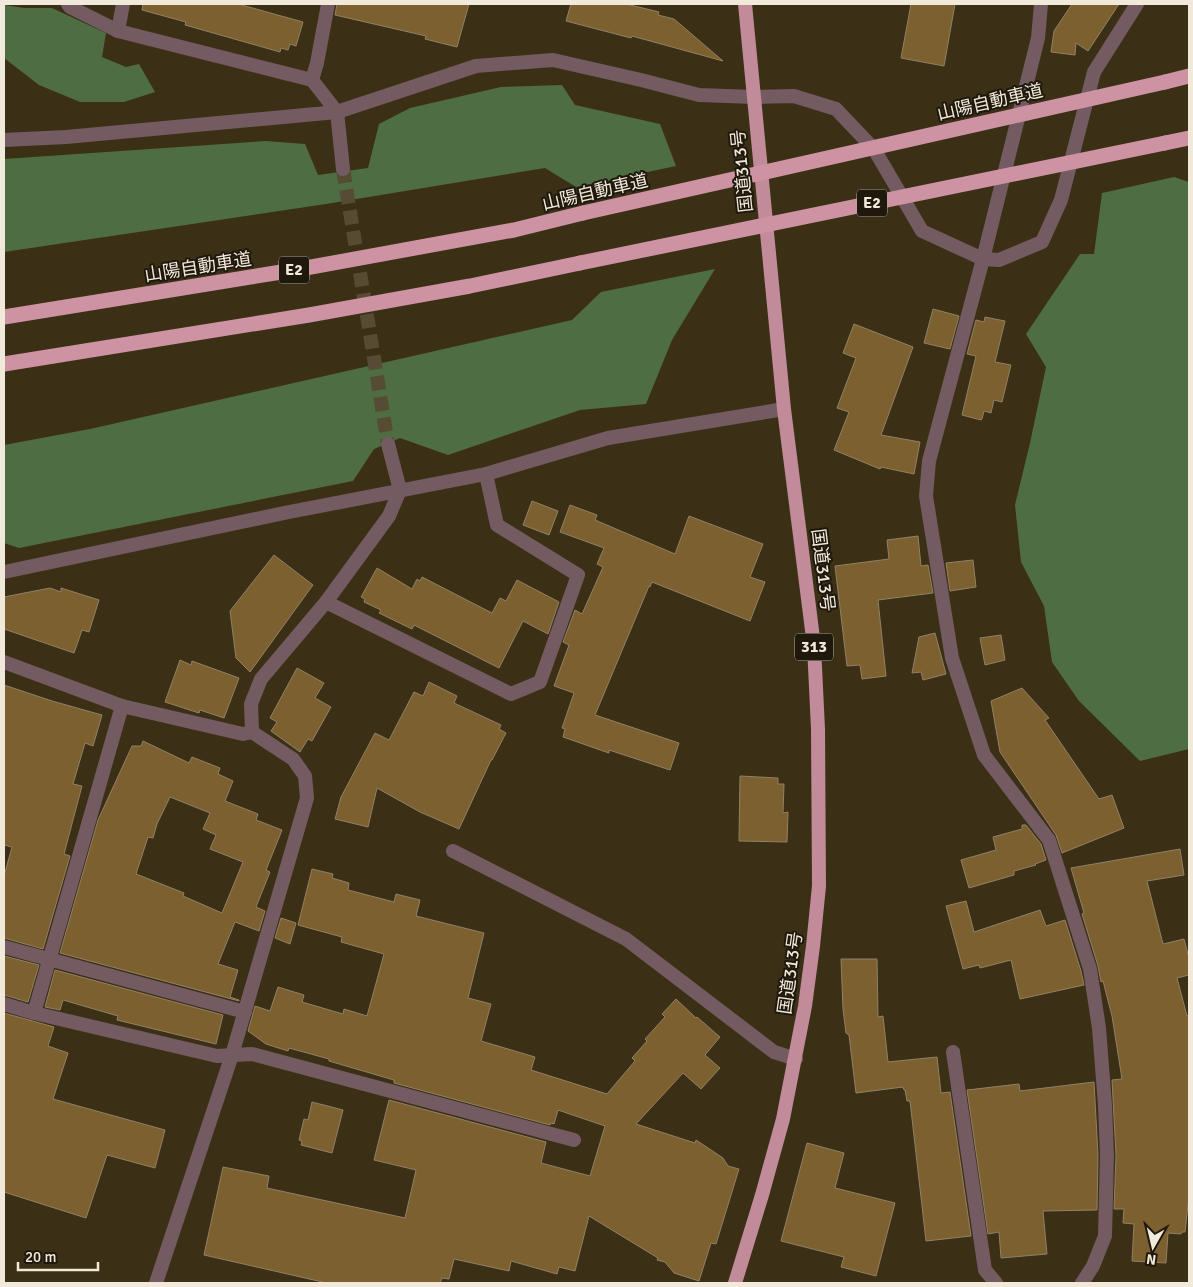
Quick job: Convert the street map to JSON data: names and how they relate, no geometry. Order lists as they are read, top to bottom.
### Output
{
  "streets": {
    "highway": [
      "山陽自動車道",
      "国道313号",
      "E2",
      "313"
    ]
  },
  "scale_bar": "20 m",
  "north": "bottom"
}
